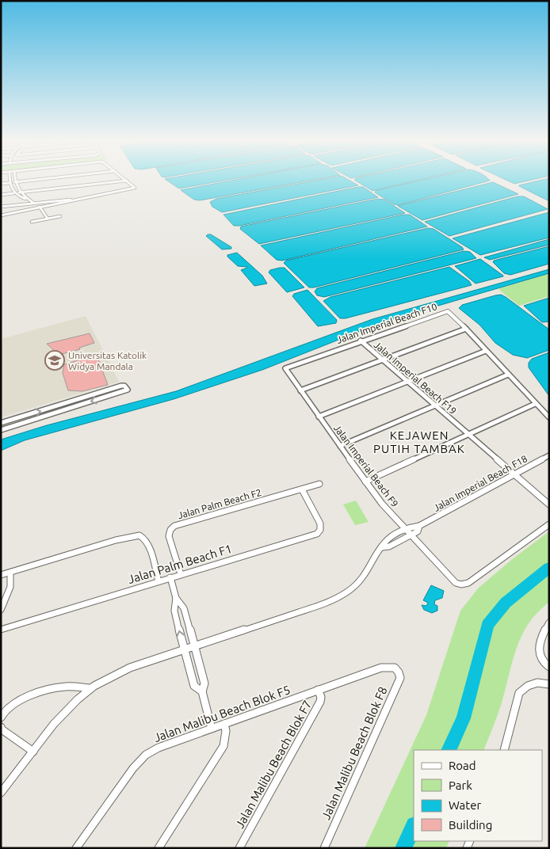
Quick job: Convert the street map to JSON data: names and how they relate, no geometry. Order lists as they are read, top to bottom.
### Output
{
  "streets": {
    "street": [
      "Jalan Imperial Beach F10",
      "Jalan Imperial Beach F19",
      "Jalan Imperial Beach F9",
      "Jalan Imperial Beach F18",
      "Jalan Palm Beach F2",
      "Jalan Palm Beach F1",
      "Jalan Malibu Beach Blok F5",
      "Jalan Malibu Beach Blok F8",
      "Jalan Malibu Beach Blok F7"
    ]
  },
  "crossings": [
    ["Jalan Imperial Beach F10", "Jalan Imperial Beach F19"],
    ["Jalan Imperial Beach F10", "Jalan Imperial Beach F9"],
    ["Jalan Imperial Beach F19", "Jalan Imperial Beach F18"],
    ["Jalan Palm Beach F2", "Jalan Palm Beach F1"],
    ["Jalan Malibu Beach Blok F5", "Jalan Malibu Beach Blok F8"],
    ["Jalan Malibu Beach Blok F5", "Jalan Malibu Beach Blok F7"]
  ],
  "districts": ["KEJAWEN PUTIH TAMBAK"],
  "places": {
    "school or university": ["Universitas Katolik Widya Mandala"]
  },
  "legend": [
    "Road",
    "Park",
    "Water",
    "Building"
  ]
}
